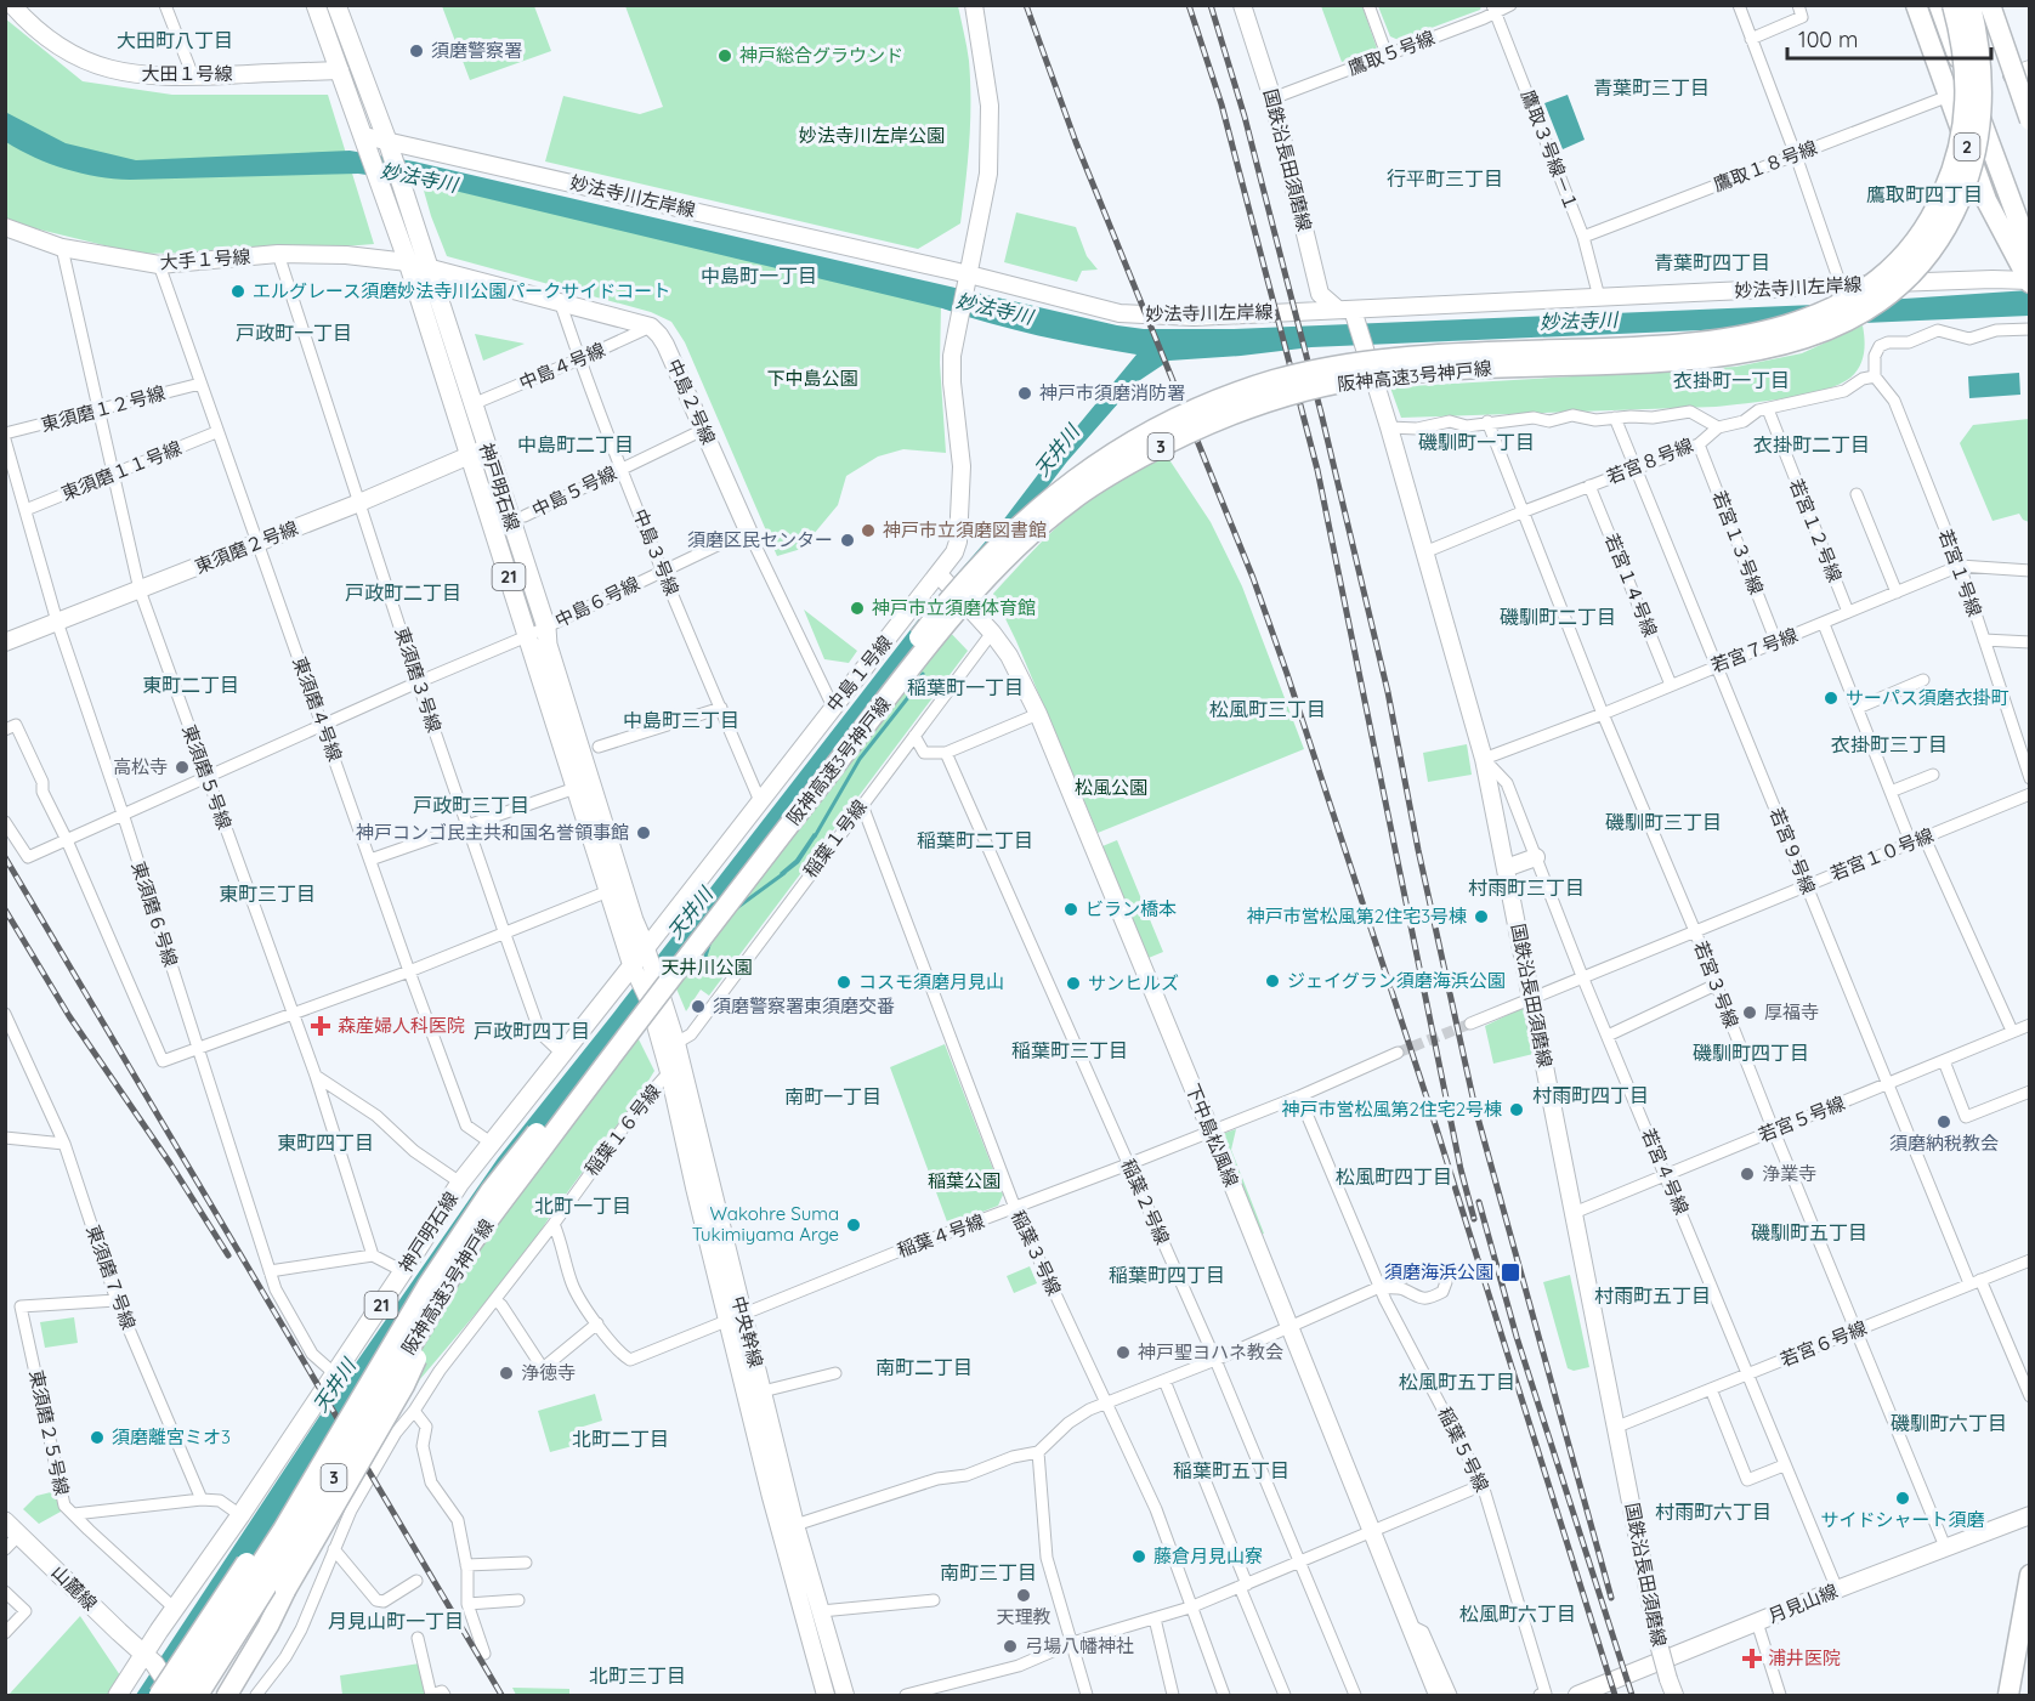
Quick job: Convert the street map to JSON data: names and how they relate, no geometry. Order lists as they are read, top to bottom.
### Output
{
  "streets": {
    "highway": ["2", "阪神高速3号神戸線", "3"],
    "main road": ["神戸明石線", "21", "山麓線"],
    "street": [
      "鷹取５号線",
      "大田１号線",
      "鷹取３号線－１",
      "国鉄沿長田須磨線",
      "鷹取１８号線",
      "妙法寺川左岸線",
      "大手１号線",
      "中島４号線",
      "中島２号線",
      "東須磨１２号線",
      "若宮８号線",
      "東須磨１１号線",
      "中島５号線",
      "若宮１２号線",
      "若宮１３号線",
      "東須磨２号線",
      "中島３号線",
      "若宮１号線",
      "若宮１４号線",
      "中島６号線",
      "若宮７号線",
      "中島１号線",
      "東須磨３号線",
      "東須磨４号線",
      "東須磨５号線",
      "稲葉１号線",
      "若宮９号線",
      "若宮１０号線",
      "東須磨６号線",
      "若宮３号線",
      "若宮５号線",
      "稲葉１６号線",
      "下中島松風線",
      "若宮４号線",
      "稲葉２号線",
      "稲葉４号線",
      "稲葉３号線",
      "東須磨７号線",
      "中央幹線",
      "若宮６号線",
      "東須磨２５号線",
      "稲葉５号線",
      "月見山線"
    ]
  },
  "crossings": [
    ["鷹取５号線", "鷹取３号線－１"],
    ["鷹取５号線", "国鉄沿長田須磨線"],
    ["大田１号線", "神戸明石線"],
    ["2", "鷹取１８号線"],
    ["2", "妙法寺川左岸線"],
    ["鷹取３号線－１", "鷹取１８号線"],
    ["鷹取３号線－１", "妙法寺川左岸線"],
    ["国鉄沿長田須磨線", "妙法寺川左岸線"],
    ["国鉄沿長田須磨線", "若宮８号線"],
    ["国鉄沿長田須磨線", "若宮７号線"],
    ["国鉄沿長田須磨線", "若宮１０号線"],
    ["国鉄沿長田須磨線", "若宮５号線"],
    ["国鉄沿長田須磨線", "若宮４号線"],
    ["国鉄沿長田須磨線", "若宮６号線"],
    ["妙法寺川左岸線", "神戸明石線"],
    ["妙法寺川左岸線", "中島１号線"],
    ["大手１号線", "神戸明石線"],
    ["大手１号線", "東須磨３号線"],
    ["大手１号線", "東須磨４号線"],
    ["大手１号線", "東須磨５号線"],
    ["中島４号線", "中島２号線"],
    ["中島４号線", "神戸明石線"],
    ["中島４号線", "中島３号線"],
    ["中島２号線", "中島５号線"],
    ["中島２号線", "中島６号線"],
    ["中島２号線", "中島１号線"],
    ["東須磨１２号線", "東須磨４号線"],
    ["東須磨１２号線", "東須磨５号線"],
    ["東須磨１２号線", "東須磨６号線"],
    ["若宮８号線", "若宮１２号線"],
    ["若宮８号線", "若宮１３号線"],
    ["若宮８号線", "若宮１号線"],
    ["若宮８号線", "若宮１４号線"],
    ["若宮８号線", "若宮９号線"],
    ["若宮８号線", "若宮３号線"],
    ["東須磨１１号線", "東須磨４号線"],
    ["東須磨１１号線", "東須磨５号線"],
    ["東須磨１１号線", "東須磨６号線"],
    ["神戸明石線", "東須磨２号線"],
    ["神戸明石線", "中島６号線"],
    ["神戸明石線", "中島１号線"],
    ["神戸明石線", "東須磨３号線"],
    ["神戸明石線", "東須磨４号線"],
    ["神戸明石線", "東須磨６号線"],
    ["神戸明石線", "中央幹線"],
    ["神戸明石線", "東須磨２５号線"],
    ["神戸明石線", "山麓線"],
    ["中島５号線", "中島３号線"],
    ["若宮１２号線", "若宮７号線"],
    ["若宮１３号線", "若宮７号線"],
    ["東須磨２号線", "東須磨３号線"],
    ["東須磨２号線", "東須磨４号線"],
    ["東須磨２号線", "東須磨５号線"],
    ["東須磨２号線", "東須磨６号線"],
    ["中島３号線", "中島６号線"],
    ["中島３号線", "中島１号線"],
    ["若宮１号線", "若宮７号線"],
    ["若宮１４号線", "若宮７号線"],
    ["中島６号線", "東須磨３号線"],
    ["中島６号線", "東須磨４号線"],
    ["中島６号線", "東須磨５号線"],
    ["中島６号線", "東須磨６号線"],
    ["若宮７号線", "若宮９号線"],
    ["若宮７号線", "若宮３号線"],
    ["若宮７号線", "若宮４号線"],
    ["中島１号線", "下中島松風線"],
    ["中島１号線", "中央幹線"],
    ["稲葉１号線", "下中島松風線"],
    ["稲葉１号線", "稲葉３号線"],
    ["稲葉１号線", "中央幹線"],
    ["若宮９号線", "若宮１０号線"],
    ["若宮９号線", "若宮５号線"],
    ["若宮９号線", "若宮６号線"],
    ["若宮１０号線", "若宮３号線"],
    ["若宮１０号線", "若宮４号線"],
    ["若宮３号線", "若宮５号線"],
    ["若宮３号線", "若宮６号線"],
    ["若宮３号線", "月見山線"],
    ["若宮５号線", "若宮４号線"],
    ["稲葉１６号線", "中央幹線"],
    ["下中島松風線", "稲葉４号線"],
    ["若宮４号線", "若宮６号線"],
    ["若宮４号線", "月見山線"],
    ["稲葉２号線", "稲葉４号線"],
    ["稲葉４号線", "稲葉３号線"],
    ["稲葉４号線", "中央幹線"],
    ["稲葉４号線", "稲葉５号線"],
    ["東須磨７号線", "東須磨２５号線"]
  ],
  "districts": [
    "大田町八丁目",
    "青葉町三丁目",
    "行平町三丁目",
    "鷹取町四丁目",
    "青葉町四丁目",
    "中島町一丁目",
    "戸政町一丁目",
    "衣掛町一丁目",
    "磯馴町一丁目",
    "中島町二丁目",
    "衣掛町二丁目",
    "戸政町二丁目",
    "磯馴町二丁目",
    "東町二丁目",
    "稲葉町一丁目",
    "松風町三丁目",
    "中島町三丁目",
    "衣掛町三丁目",
    "戸政町三丁目",
    "磯馴町三丁目",
    "稲葉町二丁目",
    "村雨町三丁目",
    "東町三丁目",
    "戸政町四丁目",
    "稲葉町三丁目",
    "磯馴町四丁目",
    "村雨町四丁目",
    "南町一丁目",
    "東町四丁目",
    "松風町四丁目",
    "北町一丁目",
    "磯馴町五丁目",
    "稲葉町四丁目",
    "村雨町五丁目",
    "南町二丁目",
    "松風町五丁目",
    "磯馴町六丁目",
    "北町二丁目",
    "稲葉町五丁目",
    "村雨町六丁目",
    "南町三丁目",
    "松風町六丁目",
    "月見山町一丁目",
    "北町三丁目"
  ],
  "water": ["妙法寺川", "天井川"],
  "parks": [
    "妙法寺川左岸公園",
    "下中島公園",
    "松風公園",
    "天井川公園",
    "稲葉公園"
  ],
  "places": {
    "other": [
      "須磨警察署",
      "神戸総合グラウンド",
      "エルグレース須磨妙法寺川公園パークサイドコート",
      "神戸市須磨消防署",
      "神戸市立須磨図書館",
      "須磨区民センター",
      "神戸市立須磨体育館",
      "サーパス須磨衣掛町",
      "高松寺",
      "神戸コンゴ民主共和国名誉領事館",
      "ビラン橋本",
      "神戸市営松風第2住宅3号棟",
      "ジェイグラン須磨海浜公園",
      "コスモ須磨月見山",
      "サンヒルズ",
      "須磨警察署東須磨交番",
      "厚福寺",
      "神戸市営松風第2住宅2号棟",
      "須磨納税教会",
      "浄業寺",
      "Wakohre Suma Tukimiyama Arge",
      "神戸聖ヨハネ教会",
      "浄徳寺",
      "須磨離宮ミオ3",
      "サイドシャート須磨",
      "藤倉月見山寮",
      "天理教",
      "弓場八幡神社"
    ],
    "health": ["森産婦人科医院", "浦井医院"],
    "transit": ["須磨海浜公園"]
  },
  "scale_bar": "100 m"
}
